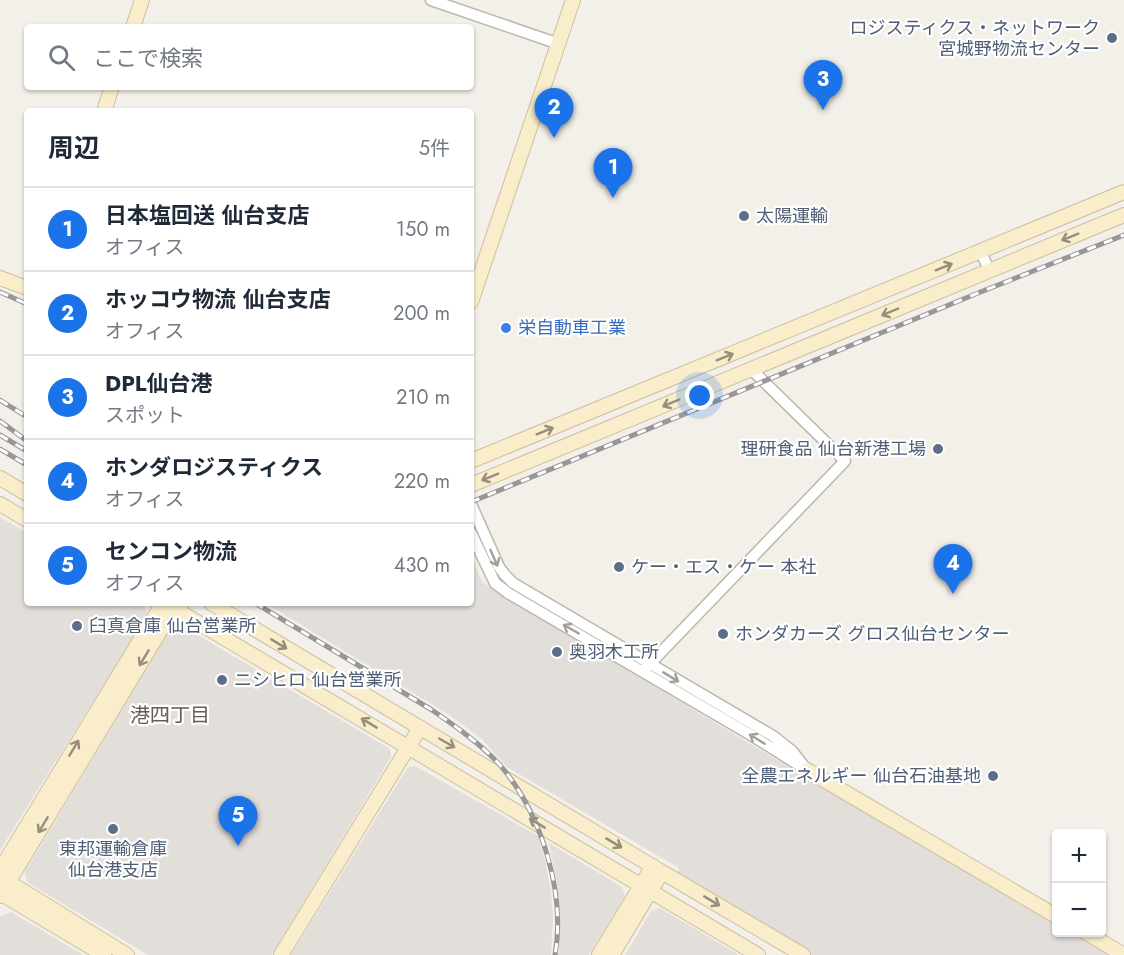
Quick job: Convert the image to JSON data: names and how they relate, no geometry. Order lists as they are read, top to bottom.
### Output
{
  "districts": ["港四丁目"],
  "places": [
    "ロジスティクス・ネットワーク 宮城野物流センター",
    "太陽運輸",
    "栄自動車工業",
    "理研食品 仙台新港工場",
    "ケー・エス・ケー 本社",
    "臼真倉庫 仙台営業所",
    "ホンダカーズ グロス仙台センター",
    "奥羽木工所",
    "ニシヒロ 仙台営業所",
    "全農エネルギー 仙台石油基地",
    "東邦運輸倉庫 仙台港支店"
  ],
  "page": {
    "search": "ここで検索",
    "pins": [
      "3",
      "2",
      "1",
      "4",
      "5"
    ],
    "heading": ["周辺", "5件"],
    "list": [
      {
        "mark": "1",
        "name": "日本塩回送 仙台支店",
        "note": "オフィス",
        "value": "150 m"
      },
      {
        "mark": "2",
        "name": "ホッコウ物流 仙台支店",
        "note": "オフィス",
        "value": "200 m"
      },
      {
        "mark": "3",
        "name": "DPL仙台港",
        "note": "スポット",
        "value": "210 m"
      },
      {
        "mark": "4",
        "name": "ホンダロジスティクス",
        "note": "オフィス",
        "value": "220 m"
      },
      {
        "mark": "5",
        "name": "センコン物流",
        "note": "オフィス",
        "value": "430 m"
      }
    ],
    "map_buttons": ["+", "−"]
  }
}
